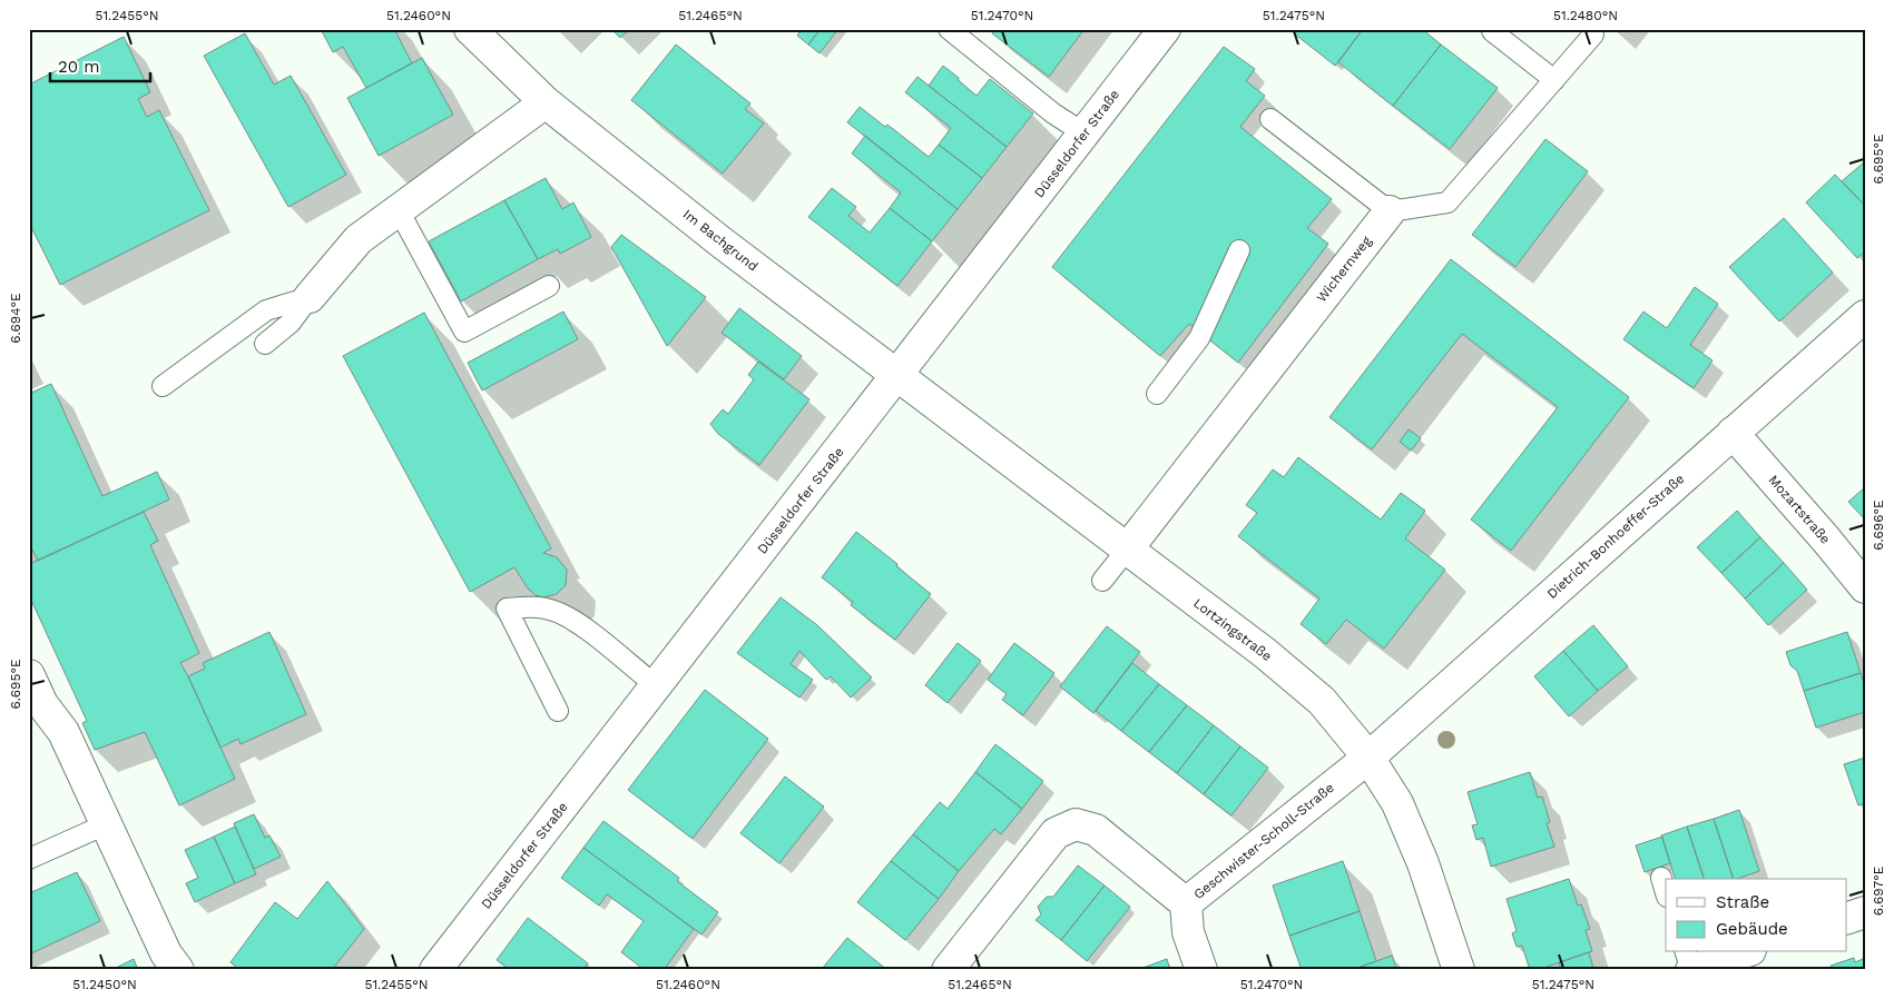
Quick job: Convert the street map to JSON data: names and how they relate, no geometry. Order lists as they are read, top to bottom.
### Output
{
  "streets": {
    "street": [
      "Düsseldorfer Straße",
      "Im Bachgrund",
      "Wichernweg",
      "Mozartstraße",
      "Dietrich-Bonhoeffer-Straße",
      "Lortzingstraße",
      "Geschwister-Scholl-Straße"
    ]
  },
  "crossings": [
    ["Düsseldorfer Straße", "Im Bachgrund"],
    ["Düsseldorfer Straße", "Lortzingstraße"],
    ["Im Bachgrund", "Lortzingstraße"],
    ["Wichernweg", "Lortzingstraße"],
    ["Mozartstraße", "Dietrich-Bonhoeffer-Straße"],
    ["Dietrich-Bonhoeffer-Straße", "Lortzingstraße"],
    ["Dietrich-Bonhoeffer-Straße", "Geschwister-Scholl-Straße"],
    ["Lortzingstraße", "Geschwister-Scholl-Straße"]
  ],
  "legend": ["Straße", "Gebäude"],
  "scale_bar": "20 m",
  "coordinates": [
    "51.2455°N",
    "51.2460°N",
    "51.2465°N",
    "51.2470°N",
    "51.2475°N",
    "51.2480°N",
    "6.695°E",
    "6.694°E",
    "6.696°E",
    "6.697°E",
    "51.2450°N"
  ]
}
